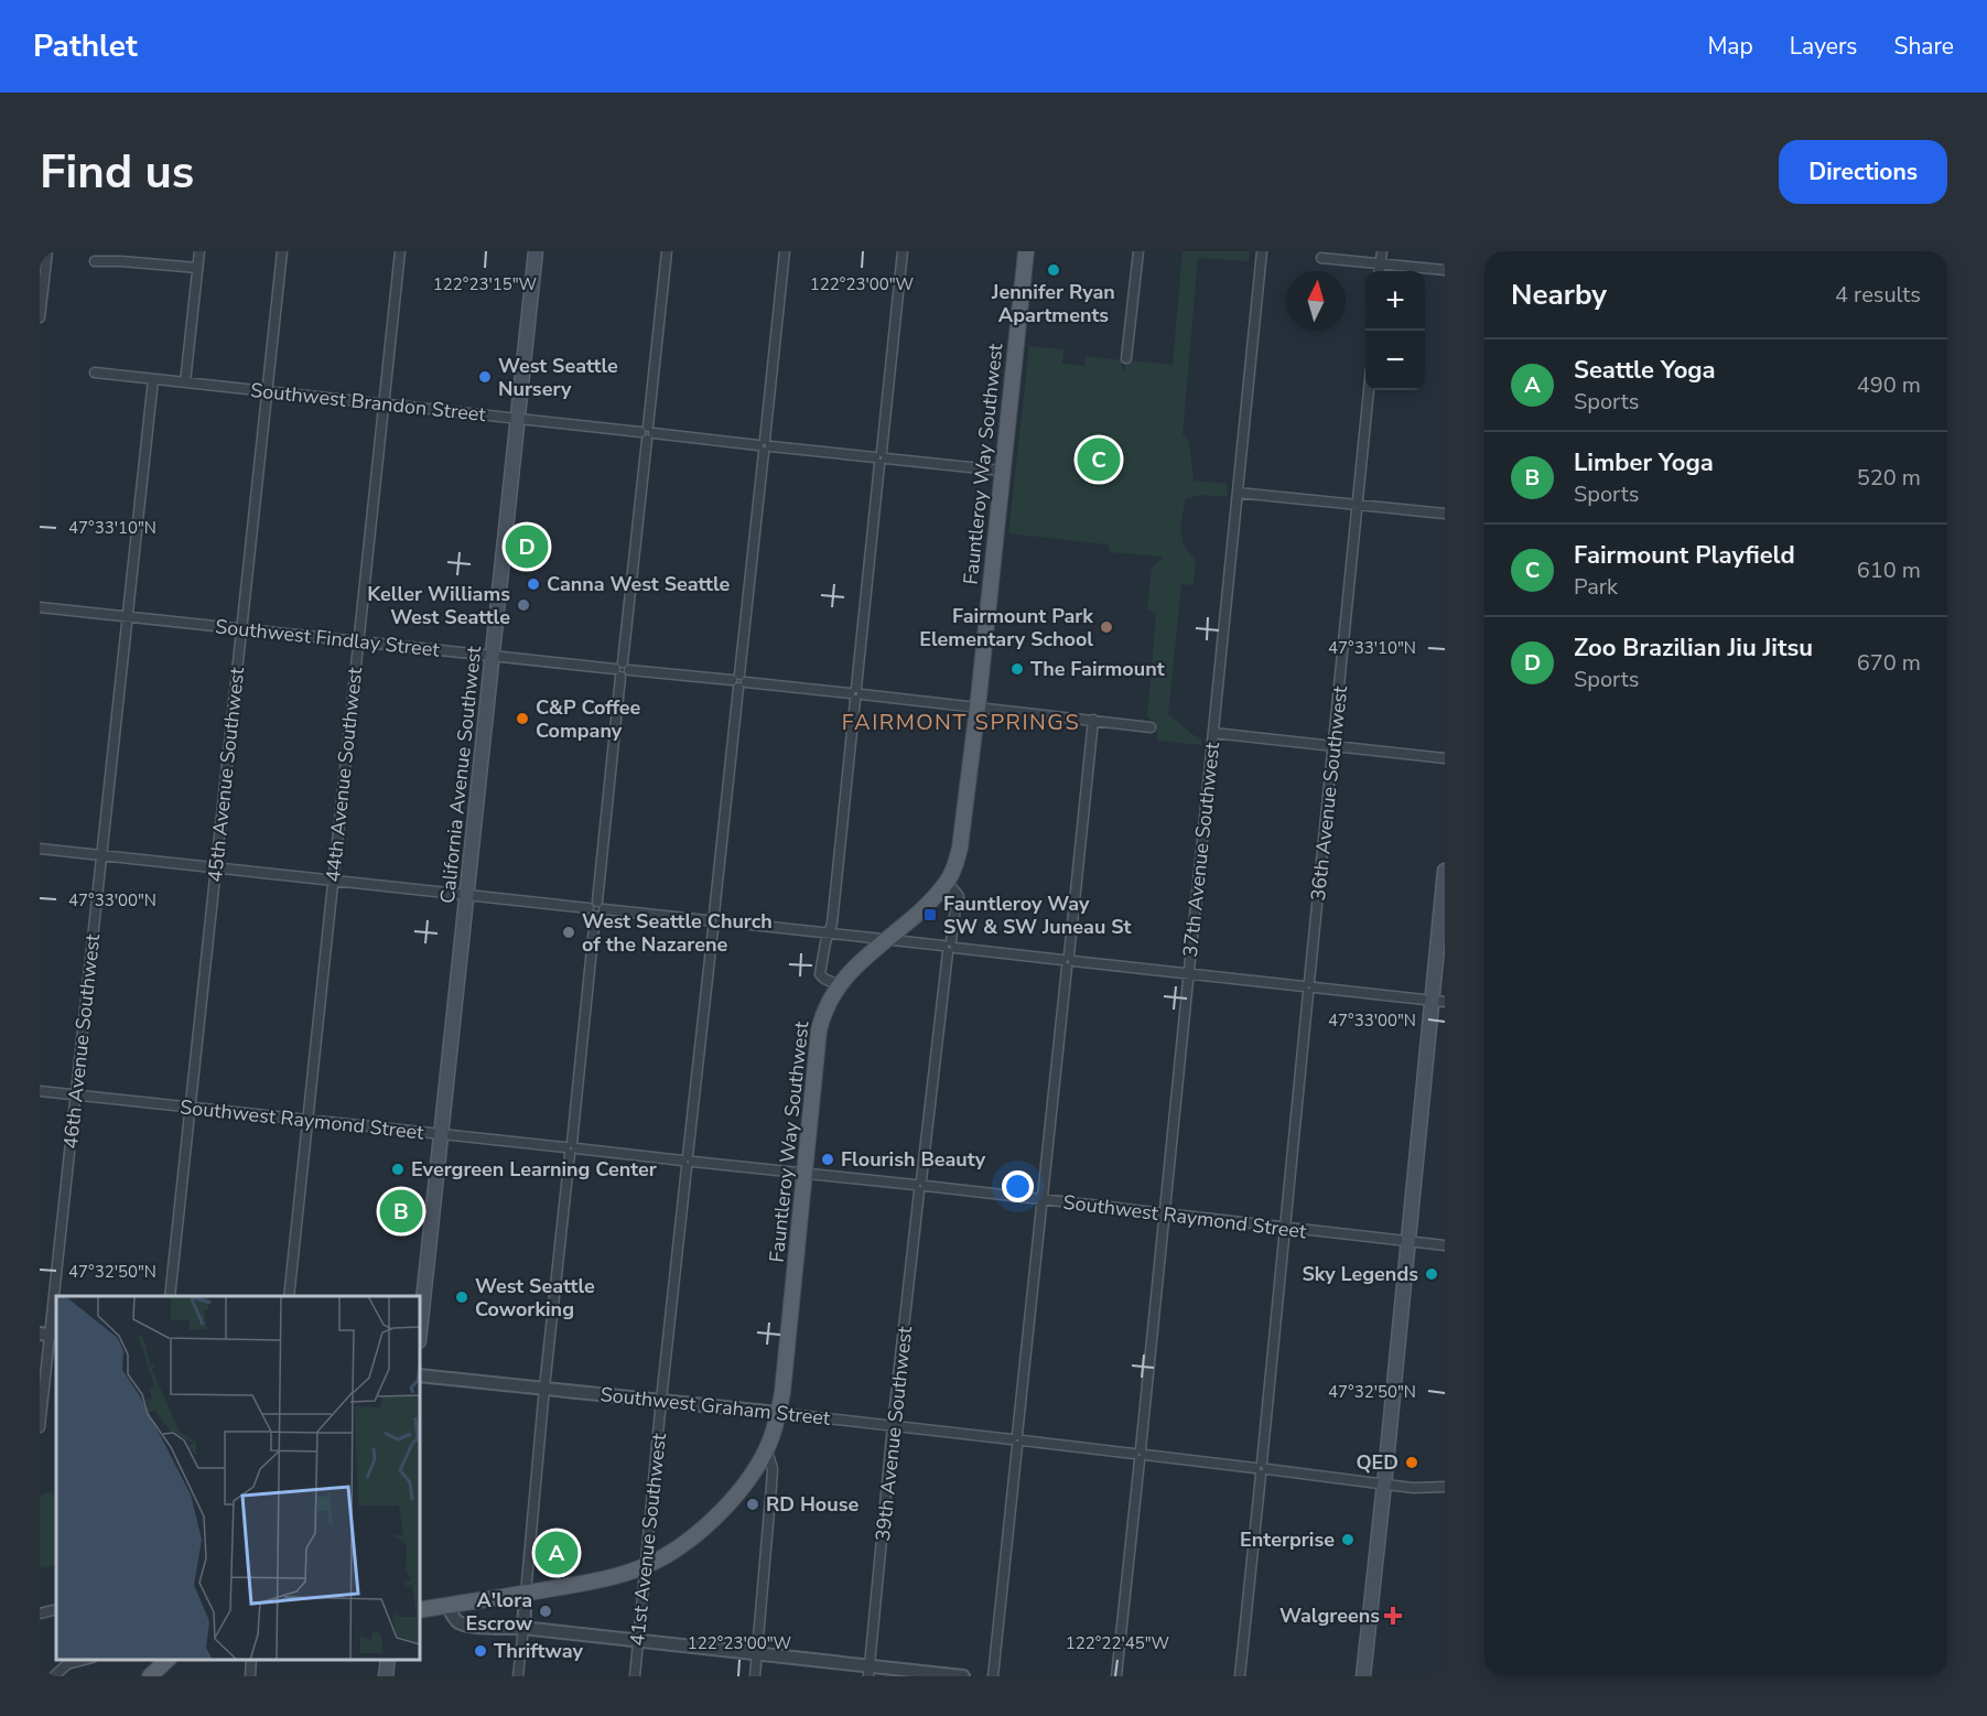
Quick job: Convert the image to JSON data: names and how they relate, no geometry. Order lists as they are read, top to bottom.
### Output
{
  "streets": {
    "main road": ["Fauntleroy Way Southwest", "California Avenue Southwest"],
    "street": [
      "Southwest Brandon Street",
      "Southwest Findlay Street",
      "45th Avenue Southwest",
      "44th Avenue Southwest",
      "36th Avenue Southwest",
      "37th Avenue Southwest",
      "46th Avenue Southwest",
      "Southwest Raymond Street",
      "Southwest Graham Street",
      "39th Avenue Southwest",
      "41st Avenue Southwest"
    ]
  },
  "crossings": [
    ["Southwest Brandon Street", "Fauntleroy Way Southwest"],
    ["Southwest Brandon Street", "45th Avenue Southwest"],
    ["Southwest Brandon Street", "44th Avenue Southwest"],
    ["Southwest Brandon Street", "California Avenue Southwest"],
    ["Southwest Brandon Street", "46th Avenue Southwest"],
    ["Fauntleroy Way Southwest", "Southwest Findlay Street"],
    ["Fauntleroy Way Southwest", "Southwest Raymond Street"],
    ["Fauntleroy Way Southwest", "Southwest Graham Street"],
    ["Fauntleroy Way Southwest", "39th Avenue Southwest"],
    ["Fauntleroy Way Southwest", "41st Avenue Southwest"],
    ["Southwest Findlay Street", "45th Avenue Southwest"],
    ["Southwest Findlay Street", "44th Avenue Southwest"],
    ["Southwest Findlay Street", "California Avenue Southwest"],
    ["Southwest Findlay Street", "46th Avenue Southwest"],
    ["45th Avenue Southwest", "Southwest Raymond Street"],
    ["44th Avenue Southwest", "Southwest Raymond Street"],
    ["California Avenue Southwest", "Southwest Raymond Street"],
    ["36th Avenue Southwest", "Southwest Raymond Street"],
    ["36th Avenue Southwest", "Southwest Graham Street"],
    ["37th Avenue Southwest", "Southwest Raymond Street"],
    ["37th Avenue Southwest", "Southwest Graham Street"],
    ["46th Avenue Southwest", "Southwest Raymond Street"],
    ["Southwest Raymond Street", "39th Avenue Southwest"],
    ["Southwest Raymond Street", "41st Avenue Southwest"],
    ["Southwest Graham Street", "39th Avenue Southwest"],
    ["Southwest Graham Street", "41st Avenue Southwest"]
  ],
  "districts": ["FAIRMONT SPRINGS"],
  "places": {
    "other": [
      "Jennifer Ryan Apartments",
      "West Seattle Nursery",
      "Canna West Seattle",
      "Keller Williams West Seattle",
      "Fairmount Park Elementary School",
      "The Fairmount",
      "C&P Coffee Company",
      "West Seattle Church of the Nazarene",
      "Flourish Beauty",
      "Evergreen Learning Center",
      "Sky Legends",
      "West Seattle Coworking",
      "QED",
      "RD House",
      "Enterprise",
      "A'lora Escrow",
      "Thriftway"
    ],
    "transit": ["Fauntleroy Way SW & SW Juneau St"],
    "health": ["Walgreens"]
  },
  "north": "top",
  "page": {
    "header": "Pathlet",
    "nav": ["Map", "Layers", "Share"],
    "buttons": "Directions",
    "title": "Find us",
    "heading": ["Nearby", "4 results"],
    "map_buttons": ["+", "−"],
    "list": [
      {
        "mark": "A",
        "name": "Seattle Yoga",
        "note": "Sports",
        "value": "490 m"
      },
      {
        "mark": "B",
        "name": "Limber Yoga",
        "note": "Sports",
        "value": "520 m"
      },
      {
        "mark": "C",
        "name": "Fairmount Playfield",
        "note": "Park",
        "value": "610 m"
      },
      {
        "mark": "D",
        "name": "Zoo Brazilian Jiu Jitsu",
        "note": "Sports",
        "value": "670 m"
      }
    ],
    "pins": [
      "C",
      "D",
      "B",
      "A"
    ]
  },
  "coordinates": [
    "122°23'15\"W",
    "122°23'00\"W",
    "47°33'10\"N",
    "47°33'00\"N",
    "47°32'50\"N",
    "122°22'45\"W"
  ]
}
